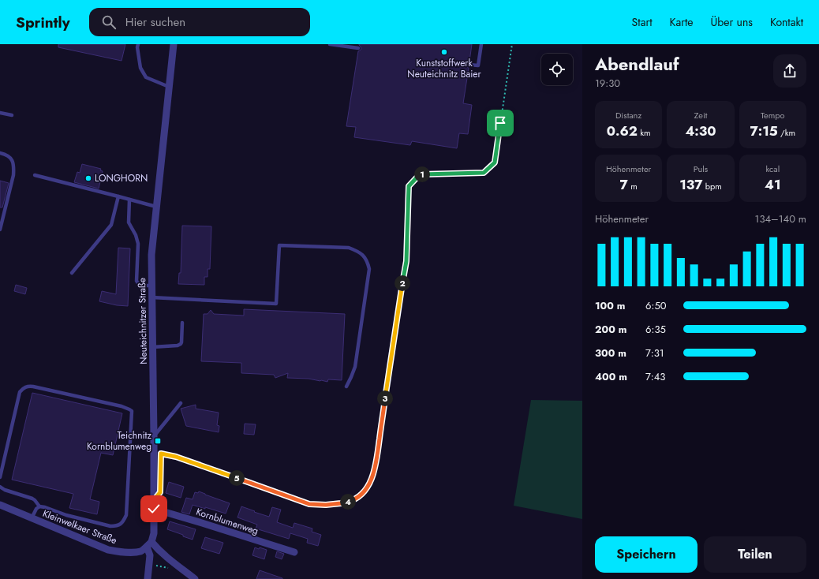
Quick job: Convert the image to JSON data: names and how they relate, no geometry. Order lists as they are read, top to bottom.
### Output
{
  "streets": {
    "street": ["Neuteichnitzer Straße", "Kornblumenweg", "Kleinwelkaer Straße"]
  },
  "crossings": [
    ["Neuteichnitzer Straße", "Kornblumenweg"],
    ["Neuteichnitzer Straße", "Kleinwelkaer Straße"]
  ],
  "places": {
    "other": ["Kunststoffwerk Neuteichnitz Baier", "LONGHORN"],
    "transit": ["Teichnitz Kornblumenweg"]
  },
  "page": {
    "header": "Sprintly",
    "search": "Hier suchen",
    "nav": [
      "Start",
      "Karte",
      "Über uns",
      "Kontakt"
    ],
    "heading": ["Abendlauf", "19:30"],
    "stats": [
      ["Distanz", "0.62 km"],
      ["Zeit", "4:30"],
      ["Tempo", "7:15 /km"],
      ["Höhenmeter", "7 m"],
      ["Puls", "137 bpm"],
      ["kcal", "41"]
    ],
    "pins": [
      "1",
      "2",
      "3",
      "5",
      "4"
    ],
    "chart": ["Höhenmeter", "134–140 m"],
    "list": [
      {
        "name": "100 m",
        "note": "6:50"
      },
      {
        "name": "200 m",
        "note": "6:35"
      },
      {
        "name": "300 m",
        "note": "7:31"
      },
      {
        "name": "400 m",
        "note": "7:43"
      }
    ],
    "buttons": ["Speichern", "Teilen"]
  }
}
